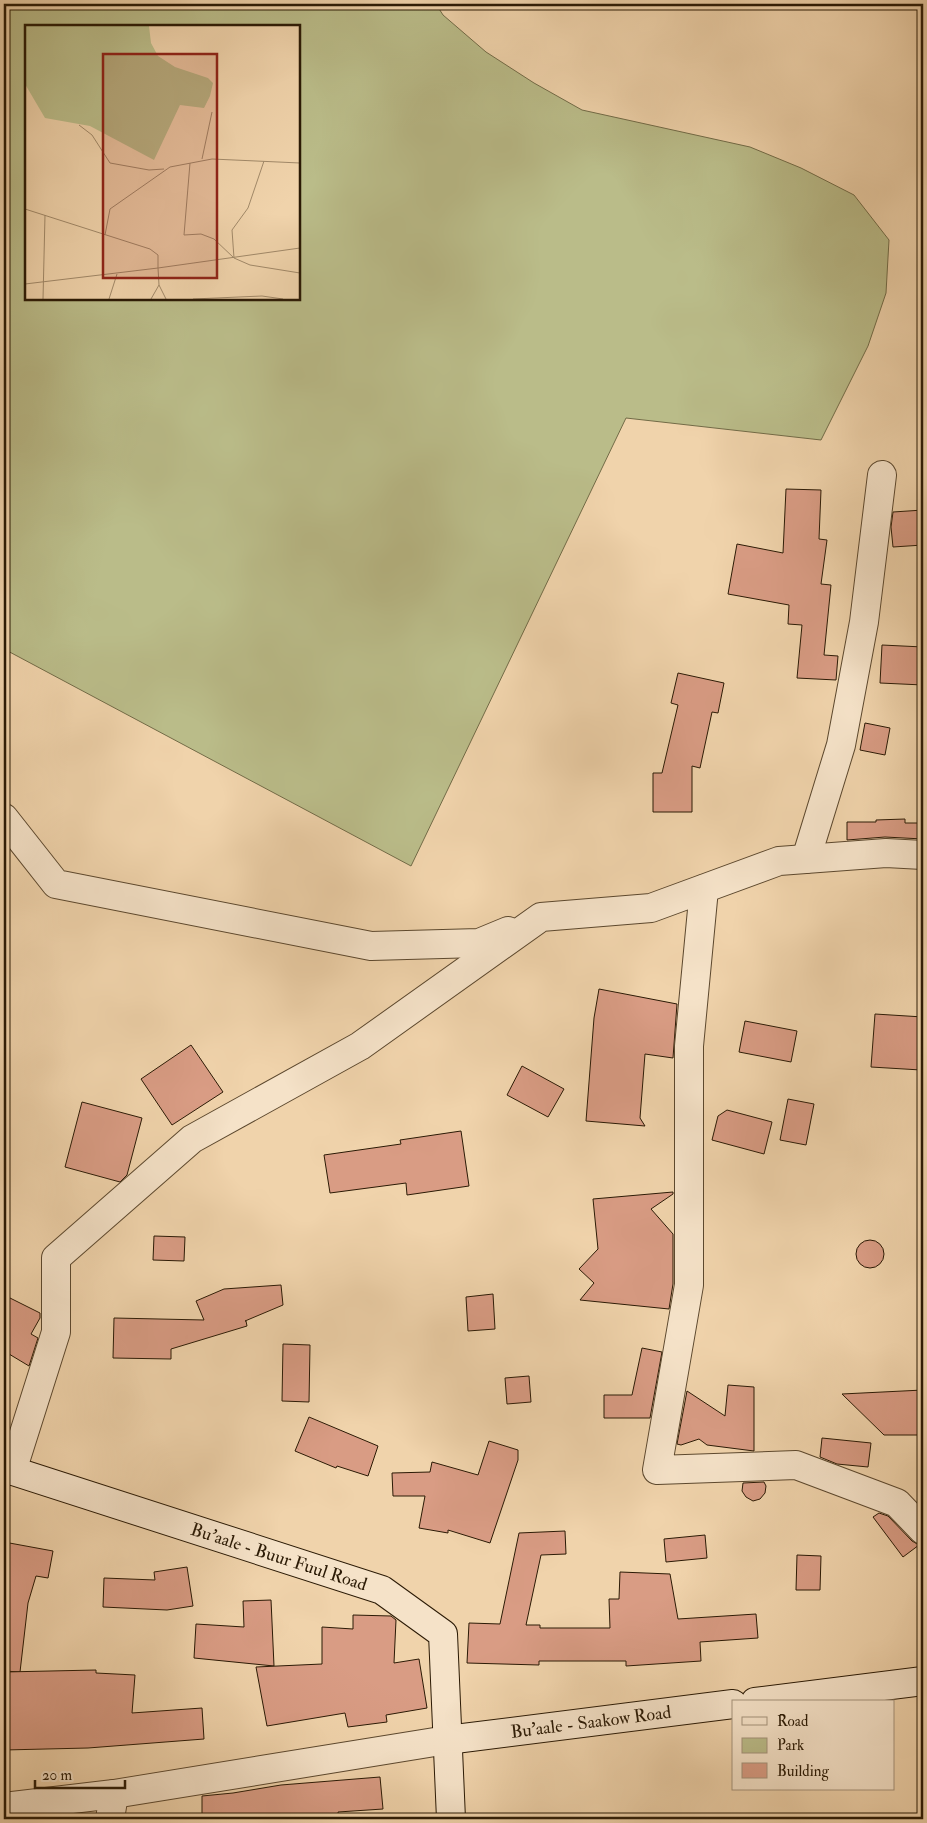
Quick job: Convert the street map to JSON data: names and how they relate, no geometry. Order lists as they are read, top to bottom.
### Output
{
  "streets": {
    "street": ["Bu'aale - Buur Fuul Road", "Bu'aale - Saakow Road"]
  },
  "crossings": [
    ["Bu'aale - Buur Fuul Road", "Bu'aale - Saakow Road"]
  ],
  "legend": ["Road", "Park", "Building"],
  "scale_bar": "20 m"
}
